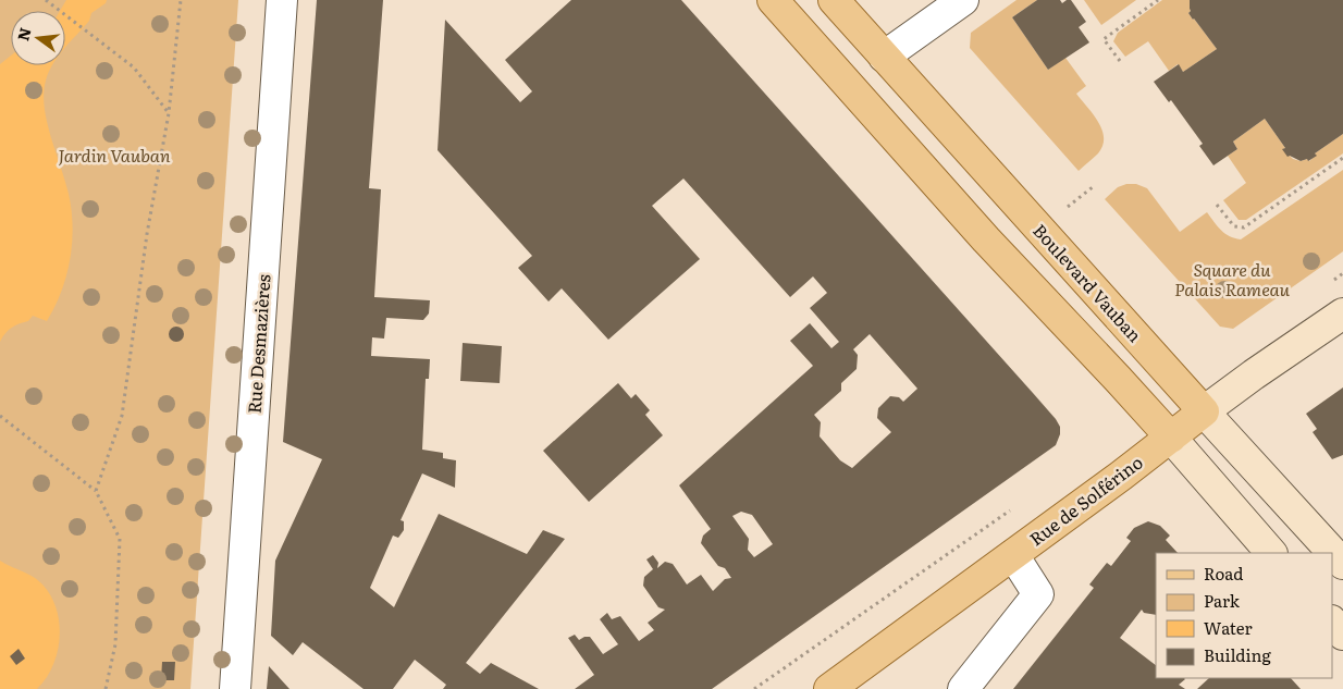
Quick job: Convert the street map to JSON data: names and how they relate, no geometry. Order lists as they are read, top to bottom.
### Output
{
  "streets": {
    "main road": ["Boulevard Vauban", "Rue de Solférino"],
    "street": ["Rue Desmazières"]
  },
  "crossings": [
    ["Boulevard Vauban", "Rue de Solférino"]
  ],
  "parks": ["Jardin Vauban", "Square du Palais Rameau"],
  "legend": [
    "Road",
    "Park",
    "Water",
    "Building"
  ],
  "north": "left"
}
